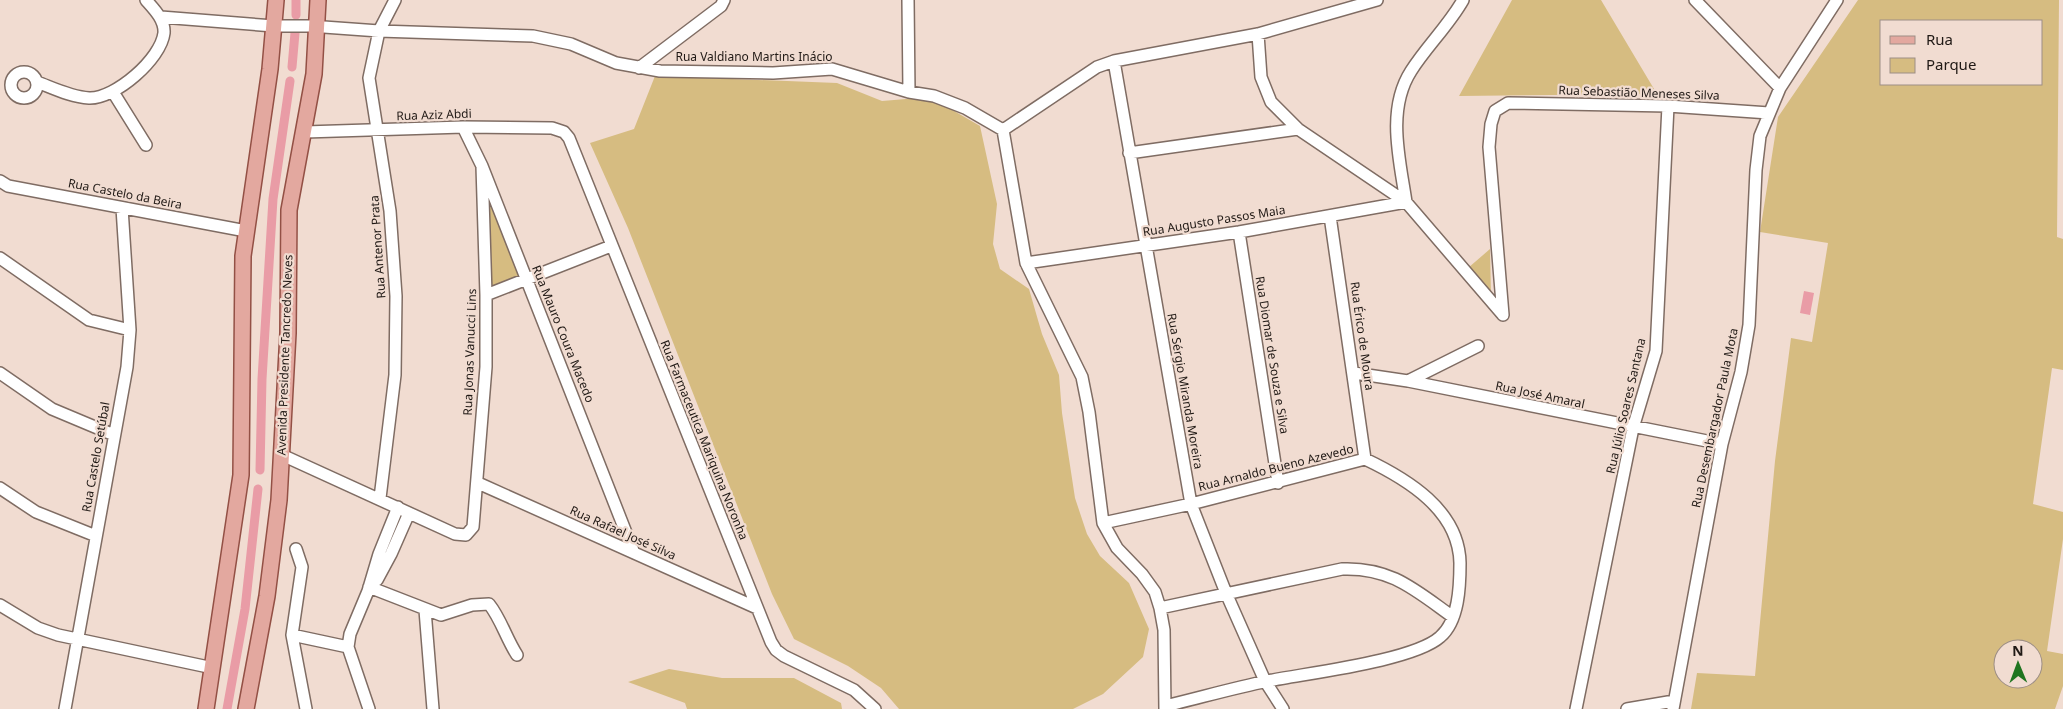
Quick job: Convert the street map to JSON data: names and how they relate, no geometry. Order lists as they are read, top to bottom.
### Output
{
  "streets": {
    "main road": ["Avenida Presidente Tancredo Neves"],
    "street": [
      "Rua Valdiano Martins Inácio",
      "Rua Sebastião Meneses Silva",
      "Rua Aziz Abdi",
      "Rua Castelo da Beira",
      "Rua Augusto Passos Maia",
      "Rua Antenor Prata",
      "Rua Mauro Coura Macedo",
      "Rua Érico de Moura",
      "Rua Jonas Vanucci Lins",
      "Rua Diomar de Souza e Silva",
      "Rua Sérgio Miranda Moreira",
      "Rua José Amaral",
      "Rua Júlio Soares Santana",
      "Rua Desembargador Paula Mota",
      "Rua Farmaceutica Mariquina Noronha",
      "Rua Castelo Setúbal",
      "Rua Arnaldo Bueno Azevedo",
      "Rua Rafael José Silva"
    ]
  },
  "crossings": [
    ["Rua Valdiano Martins Inácio", "Rua Antenor Prata"],
    ["Rua Valdiano Martins Inácio", "Avenida Presidente Tancredo Neves"],
    ["Rua Sebastião Meneses Silva", "Rua Augusto Passos Maia"],
    ["Rua Sebastião Meneses Silva", "Rua Júlio Soares Santana"],
    ["Rua Sebastião Meneses Silva", "Rua Desembargador Paula Mota"],
    ["Rua Aziz Abdi", "Rua Antenor Prata"],
    ["Rua Aziz Abdi", "Rua Mauro Coura Macedo"],
    ["Rua Aziz Abdi", "Avenida Presidente Tancredo Neves"],
    ["Rua Aziz Abdi", "Rua Farmaceutica Mariquina Noronha"],
    ["Rua Castelo da Beira", "Rua Castelo Setúbal"],
    ["Rua Augusto Passos Maia", "Rua Érico de Moura"],
    ["Rua Augusto Passos Maia", "Rua Diomar de Souza e Silva"],
    ["Rua Augusto Passos Maia", "Rua Sérgio Miranda Moreira"],
    ["Rua Mauro Coura Macedo", "Rua Jonas Vanucci Lins"],
    ["Rua Mauro Coura Macedo", "Rua Rafael José Silva"],
    ["Rua Érico de Moura", "Rua José Amaral"],
    ["Rua Érico de Moura", "Rua Arnaldo Bueno Azevedo"],
    ["Rua Jonas Vanucci Lins", "Rua Rafael José Silva"],
    ["Rua Diomar de Souza e Silva", "Rua Arnaldo Bueno Azevedo"],
    ["Rua Sérgio Miranda Moreira", "Rua Arnaldo Bueno Azevedo"],
    ["Rua José Amaral", "Rua Júlio Soares Santana"],
    ["Rua José Amaral", "Rua Desembargador Paula Mota"],
    ["Rua Farmaceutica Mariquina Noronha", "Rua Rafael José Silva"]
  ],
  "legend": ["Rua", "Parque"],
  "north": "top"
}
